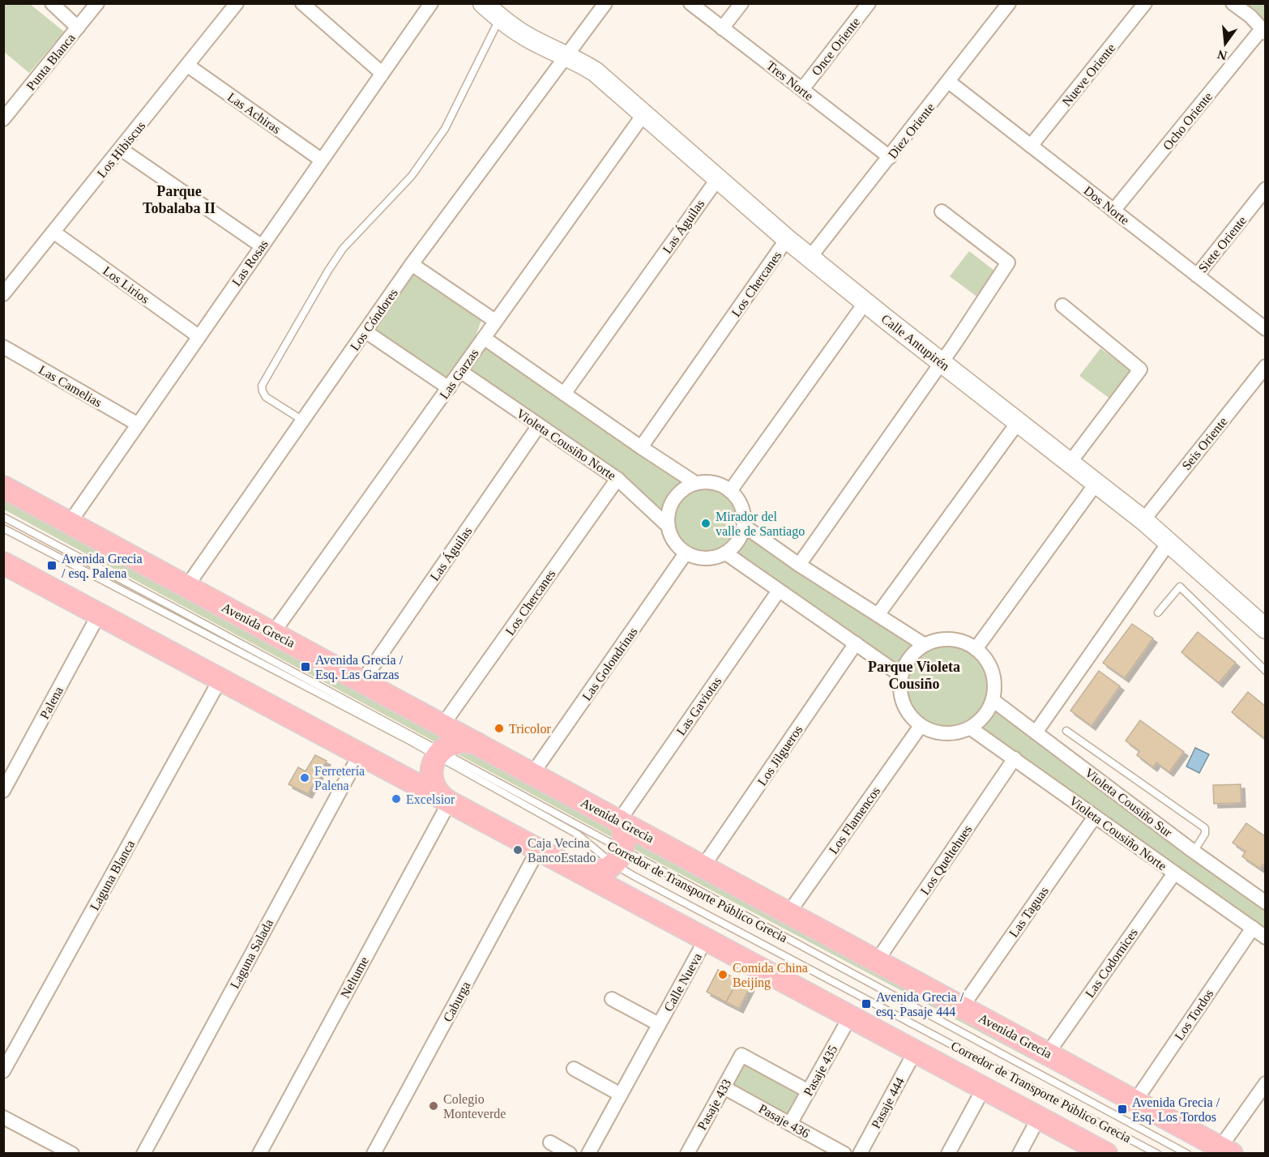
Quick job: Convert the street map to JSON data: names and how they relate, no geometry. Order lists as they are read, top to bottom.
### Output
{
  "streets": {
    "main road": ["Avenida Grecia"],
    "street": [
      "Once Oriente",
      "Punta Blanca",
      "Nueve Oriente",
      "Tres Norte",
      "Las Achiras",
      "Ocho Oriente",
      "Diez Oriente",
      "Los Hibiscus",
      "Dos Norte",
      "Las Águilas",
      "Siete Oriente",
      "Las Rosas",
      "Los Chercanes",
      "Los Lirios",
      "Los Cóndores",
      "Calle Antupirén",
      "Las Garzas",
      "Las Camelias",
      "Seis Oriente",
      "Violeta Cousiño Norte",
      "Las Golondrinas",
      "Palena",
      "Las Gaviotas",
      "Los Jilgueros",
      "Violeta Cousiño Sur",
      "Los Flamencos",
      "Los Queltehues",
      "Laguna Blanca",
      "Las Taguas",
      "Laguna Salada",
      "Las Codornices",
      "Neltume",
      "Calle Nueva",
      "Caburga",
      "Los Tordos",
      "Pasaje 435",
      "Pasaje 444",
      "Pasaje 433",
      "Pasaje 436"
    ],
    "lane": ["Corredor de Transporte Público Grecia"]
  },
  "crossings": [
    ["Once Oriente", "Tres Norte"],
    ["Nueve Oriente", "Dos Norte"],
    ["Tres Norte", "Diez Oriente"],
    ["Las Achiras", "Los Hibiscus"],
    ["Las Achiras", "Las Rosas"],
    ["Ocho Oriente", "Dos Norte"],
    ["Diez Oriente", "Dos Norte"],
    ["Diez Oriente", "Calle Antupirén"],
    ["Los Hibiscus", "Los Lirios"],
    ["Dos Norte", "Siete Oriente"],
    ["Las Águilas", "Calle Antupirén"],
    ["Las Águilas", "Violeta Cousiño Norte"],
    ["Las Águilas", "Avenida Grecia"],
    ["Las Rosas", "Los Lirios"],
    ["Las Rosas", "Las Camelias"],
    ["Las Rosas", "Avenida Grecia"],
    ["Los Chercanes", "Calle Antupirén"],
    ["Los Chercanes", "Violeta Cousiño Norte"],
    ["Los Chercanes", "Avenida Grecia"],
    ["Los Cóndores", "Calle Antupirén"],
    ["Los Cóndores", "Avenida Grecia"],
    ["Calle Antupirén", "Las Garzas"],
    ["Calle Antupirén", "Seis Oriente"],
    ["Las Garzas", "Violeta Cousiño Norte"],
    ["Las Garzas", "Avenida Grecia"],
    ["Violeta Cousiño Norte", "Las Golondrinas"],
    ["Violeta Cousiño Norte", "Violeta Cousiño Sur"],
    ["Violeta Cousiño Norte", "Los Flamencos"],
    ["Violeta Cousiño Norte", "Los Queltehues"],
    ["Violeta Cousiño Norte", "Las Taguas"],
    ["Violeta Cousiño Norte", "Las Codornices"],
    ["Violeta Cousiño Norte", "Los Tordos"],
    ["Avenida Grecia", "Las Golondrinas"],
    ["Avenida Grecia", "Las Gaviotas"],
    ["Avenida Grecia", "Los Jilgueros"],
    ["Avenida Grecia", "Los Flamencos"],
    ["Avenida Grecia", "Los Queltehues"],
    ["Avenida Grecia", "Las Taguas"],
    ["Avenida Grecia", "Las Codornices"],
    ["Avenida Grecia", "Los Tordos"],
    ["Violeta Cousiño Sur", "Los Flamencos"],
    ["Pasaje 435", "Pasaje 433"],
    ["Pasaje 435", "Pasaje 436"],
    ["Pasaje 433", "Pasaje 436"]
  ],
  "districts": ["Parque Tobalaba II", "Parque Violeta Cousiño"],
  "places": {
    "other": [
      "Mirador del valle de Santiago",
      "Tricolor",
      "Ferretería Palena",
      "Excelsior",
      "Caja Vecina BancoEstado",
      "Comida China Beijing",
      "Colegio Monteverde"
    ],
    "transit": [
      "Avenida Grecia / esq. Palena",
      "Avenida Grecia / Esq. Las Garzas",
      "Avenida Grecia / esq. Pasaje 444",
      "Avenida Grecia / Esq. Los Tordos"
    ]
  },
  "north": "bottom"
}
